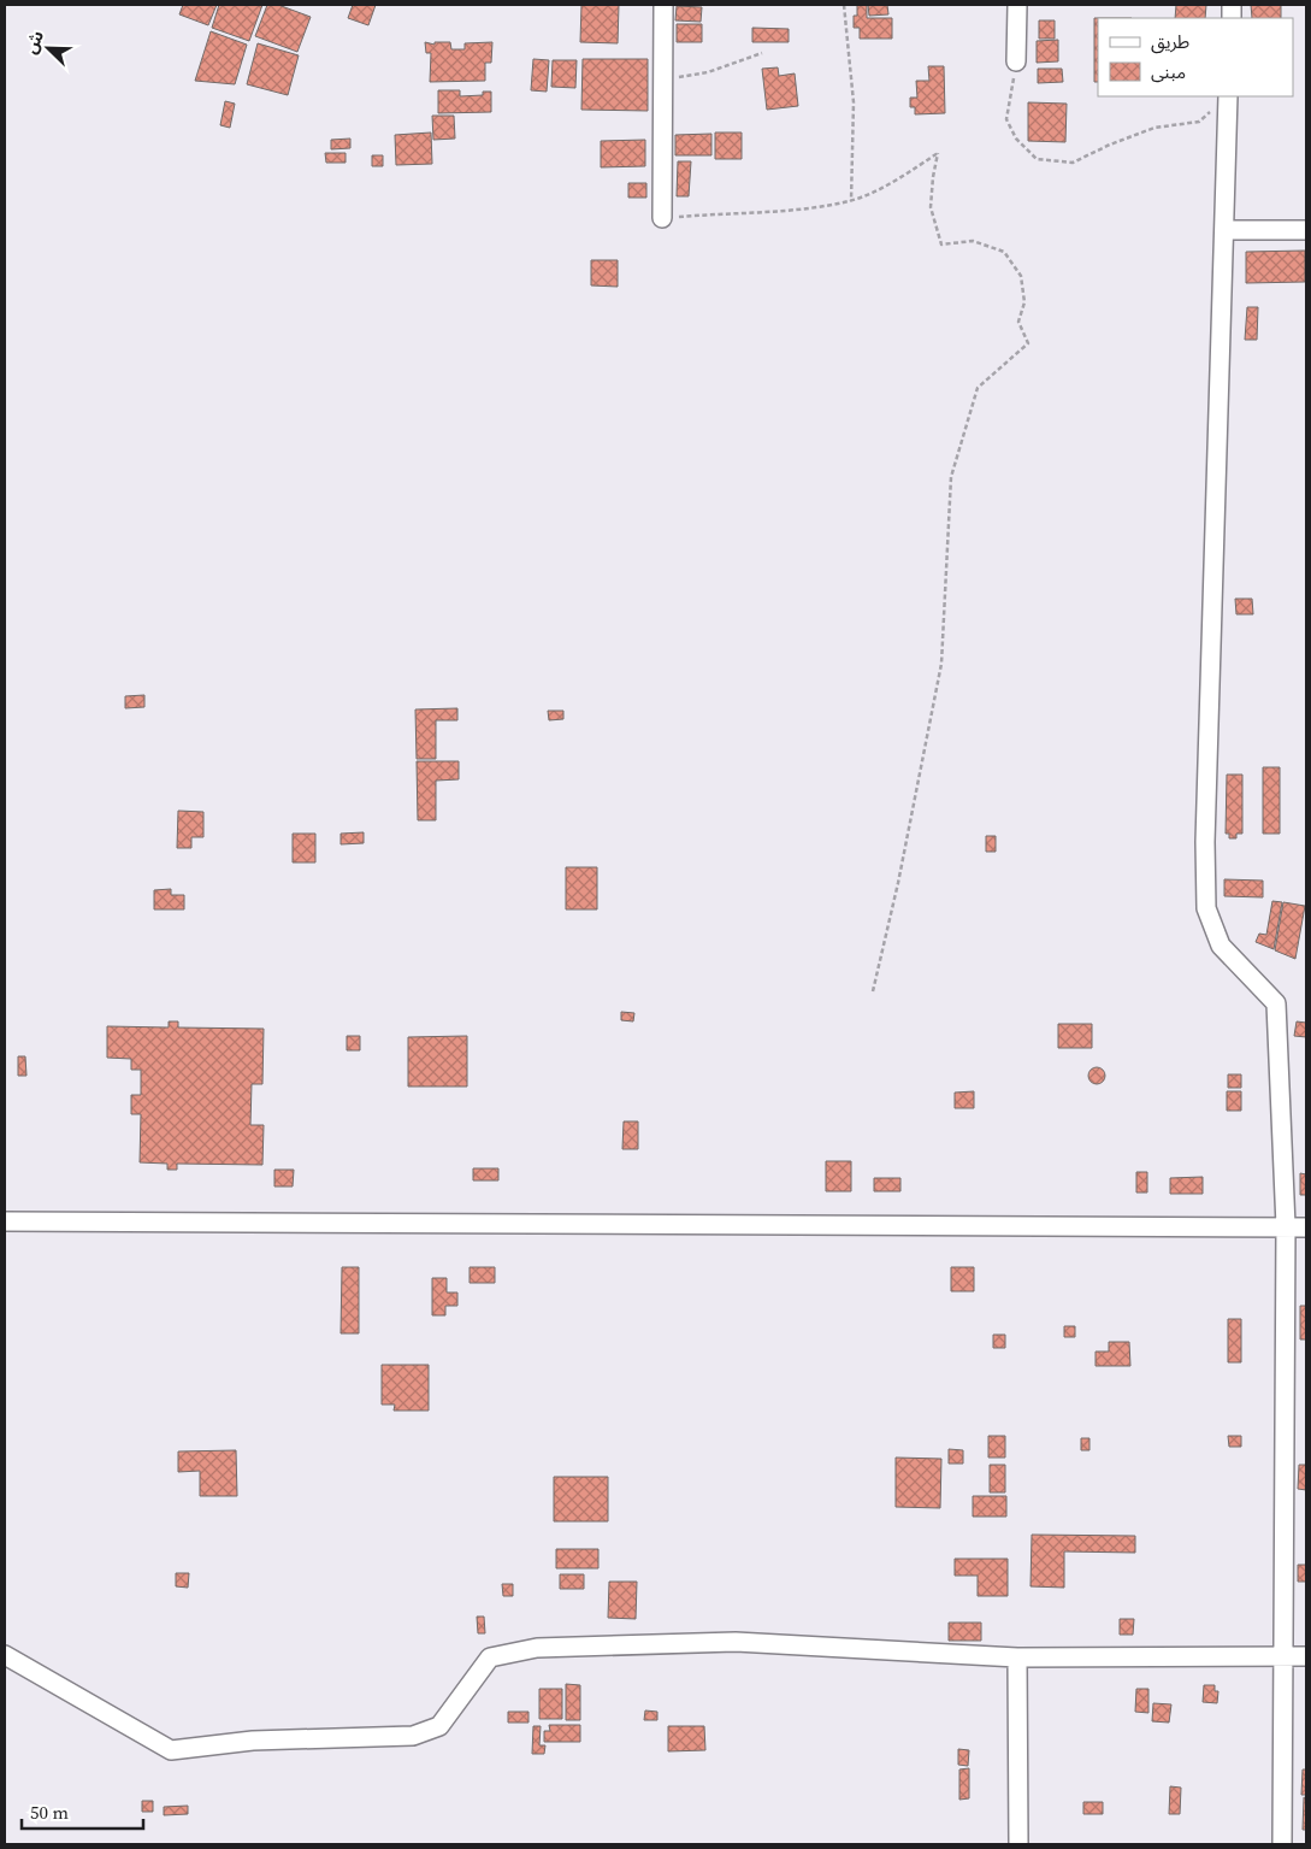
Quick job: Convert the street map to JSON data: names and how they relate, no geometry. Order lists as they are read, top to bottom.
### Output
{
  "legend": ["طريق", "مبنى"],
  "scale_bar": "50 m",
  "north": "top left"
}
